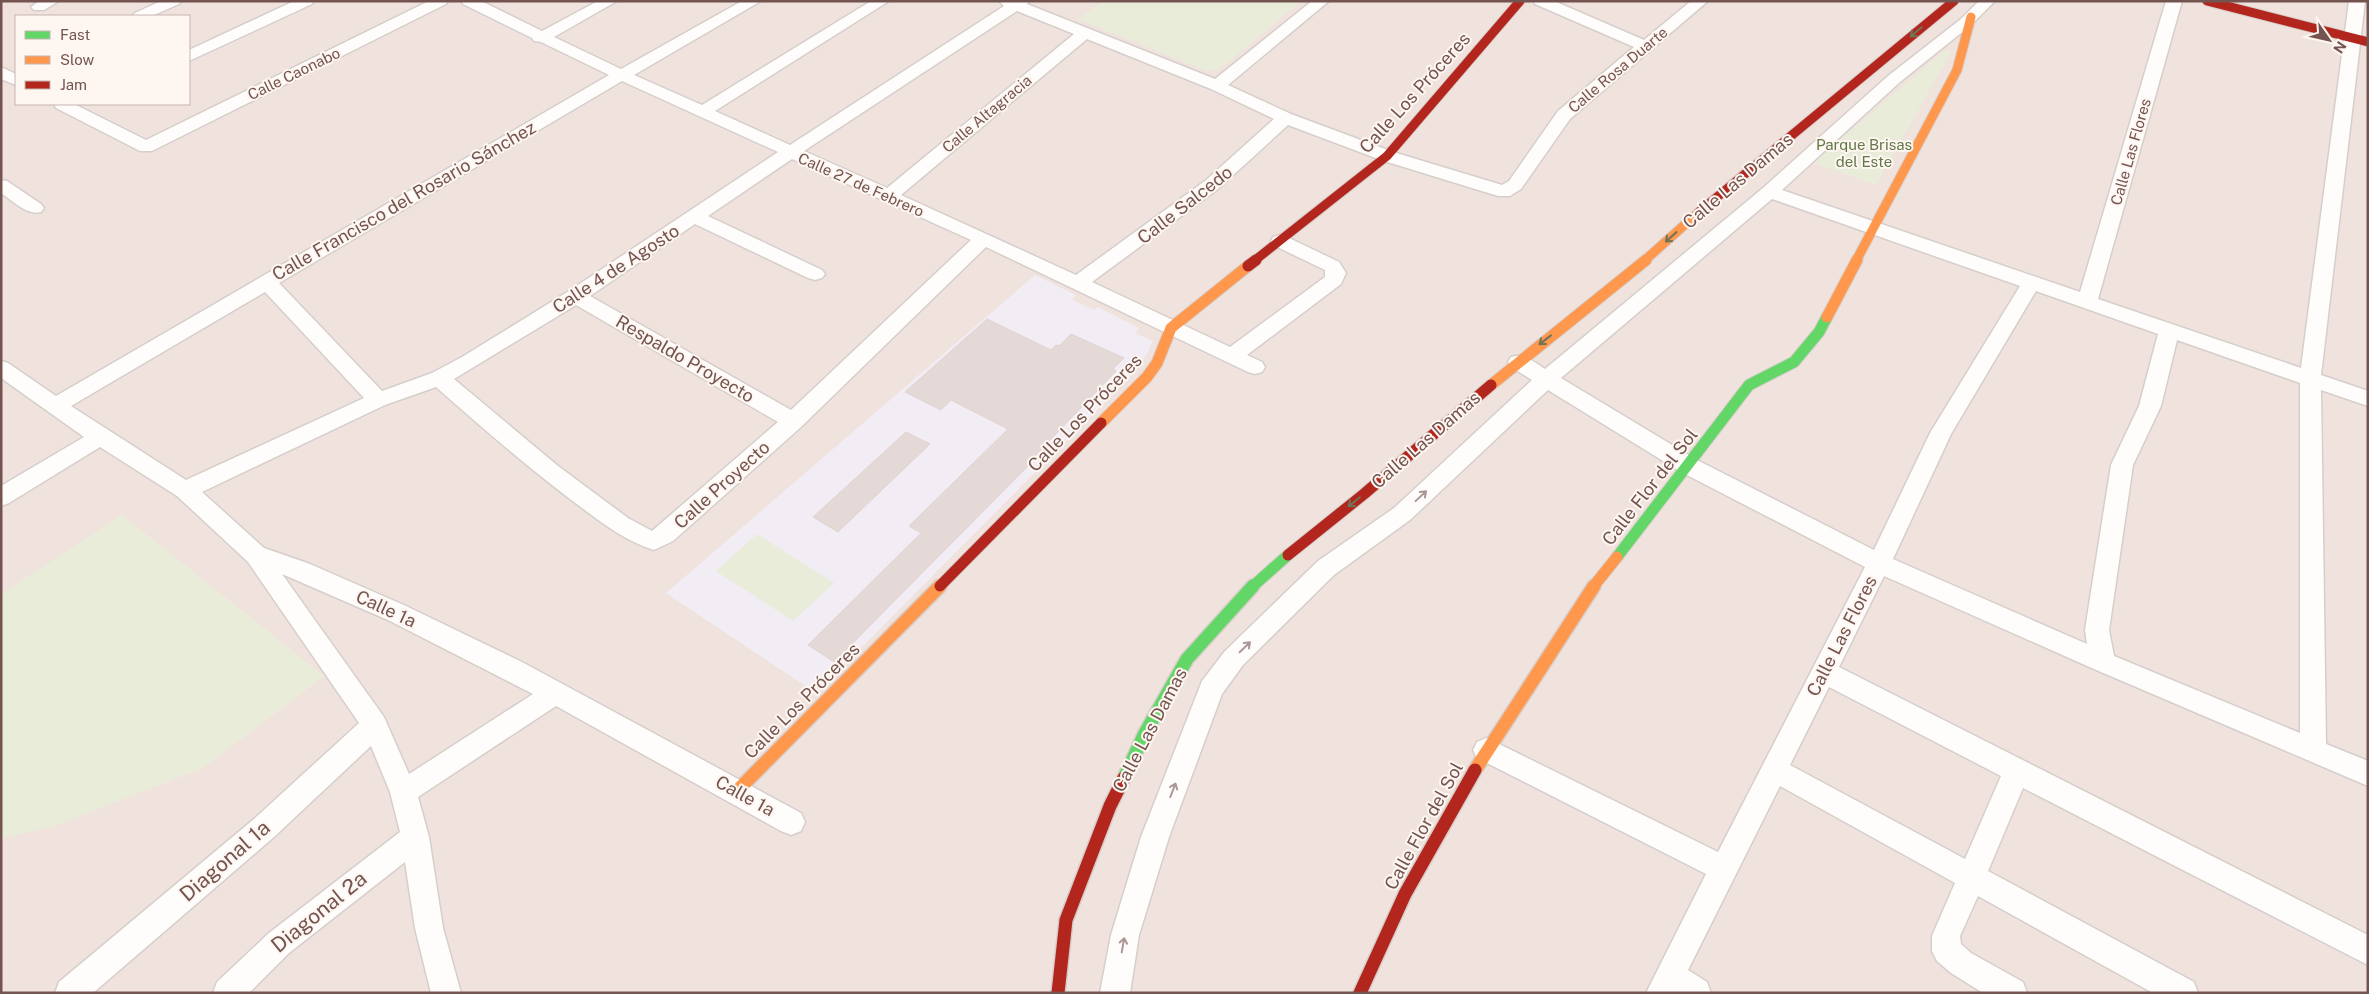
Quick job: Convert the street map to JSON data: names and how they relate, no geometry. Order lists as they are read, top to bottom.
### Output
{
  "streets": {
    "street": [
      "Calle Rosa Duarte",
      "Calle Caonabo",
      "Calle Los Próceres",
      "Calle Altagracia",
      "Calle Las Flores",
      "Calle Las Damas",
      "Calle 27 de Febrero",
      "Calle Francisco del Rosario Sánchez",
      "Calle Salcedo",
      "Calle 4 de Agosto",
      "Respaldo Proyecto",
      "Calle Proyecto",
      "Calle Flor del Sol",
      "Calle 1a",
      "Diagonal 1a",
      "Diagonal 2a"
    ]
  },
  "crossings": [
    ["Calle Rosa Duarte", "Calle Los Próceres"],
    ["Calle Los Próceres", "Calle 27 de Febrero"],
    ["Calle Los Próceres", "Calle 1a"],
    ["Calle Altagracia", "Calle 27 de Febrero"],
    ["Calle Las Damas", "Calle Flor del Sol"],
    ["Calle 27 de Febrero", "Calle Francisco del Rosario Sánchez"],
    ["Calle 27 de Febrero", "Calle Salcedo"],
    ["Calle 27 de Febrero", "Calle 4 de Agosto"],
    ["Calle 27 de Febrero", "Calle Proyecto"],
    ["Calle Francisco del Rosario Sánchez", "Calle 1a"],
    ["Calle 4 de Agosto", "Respaldo Proyecto"],
    ["Calle 4 de Agosto", "Calle Proyecto"],
    ["Calle 4 de Agosto", "Calle 1a"],
    ["Respaldo Proyecto", "Calle Proyecto"]
  ],
  "parks": ["Parque Brisas del Este"],
  "legend": ["Fast", "Slow", "Jam"],
  "north": "bottom right"
}
